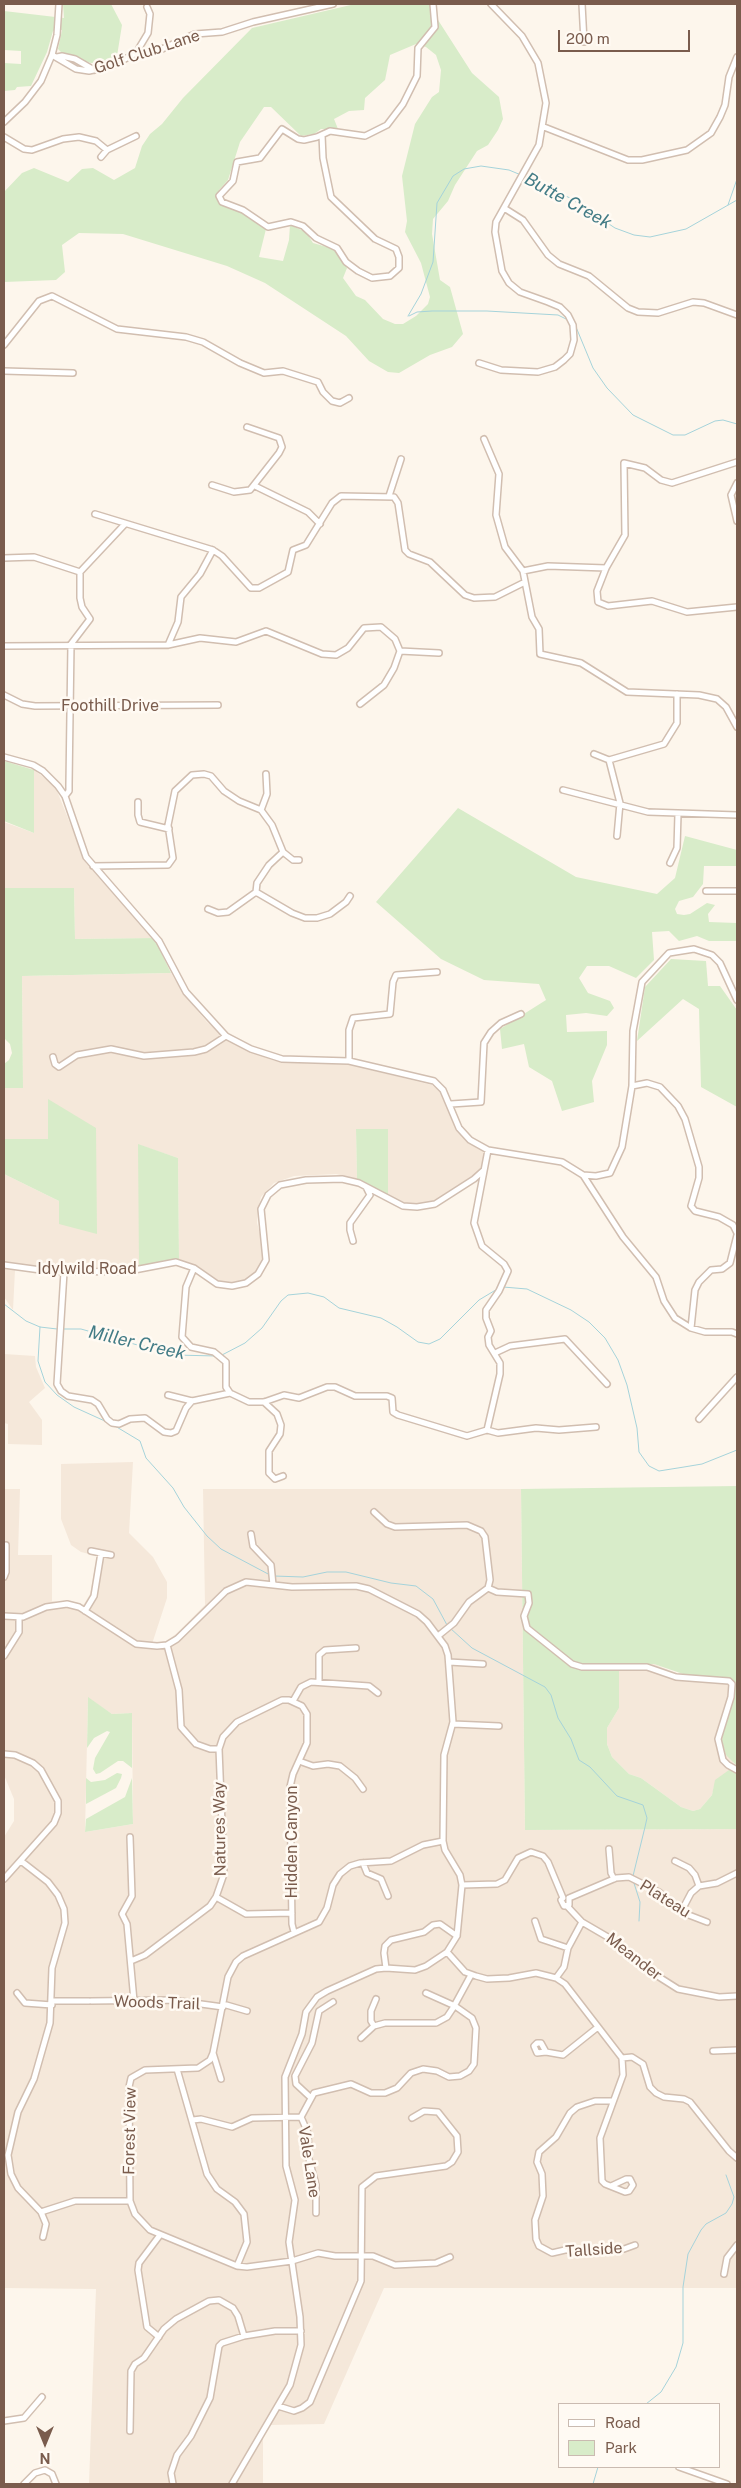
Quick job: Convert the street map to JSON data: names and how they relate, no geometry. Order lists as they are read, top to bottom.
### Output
{
  "streets": {
    "street": [
      "Golf Club Lane",
      "Foothill Drive",
      "Idylwild Road",
      "Natures Way",
      "Hidden Canyon",
      "Plateau",
      "Meander",
      "Woods Trail",
      "Forest View",
      "Vale Lane",
      "Tallside"
    ]
  },
  "crossings": [
    ["Plateau", "Meander"]
  ],
  "water": ["Butte Creek", "Miller Creek"],
  "legend": ["Road", "Park"],
  "scale_bar": "200 m",
  "north": "bottom"
}
